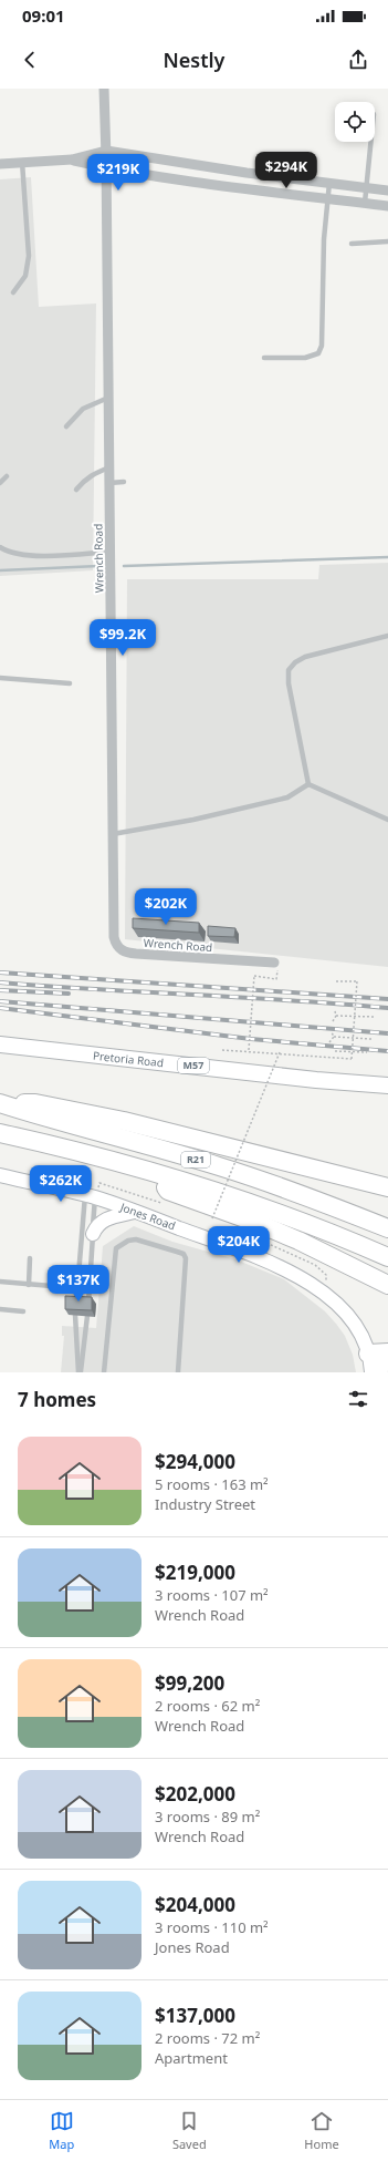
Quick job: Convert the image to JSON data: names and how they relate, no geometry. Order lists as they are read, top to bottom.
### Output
{
  "streets": {
    "highway": ["R21"],
    "main road": ["Pretoria Road", "M57"],
    "street": ["Wrench Road", "Jones Road"]
  },
  "page": {
    "status": "09:01",
    "header": "Nestly",
    "price": [
      "$294K",
      "$219K",
      "$99.2K",
      "$202K",
      "$262K",
      "$204K",
      "$137K"
    ],
    "heading": "7 homes",
    "list": [
      {
        "name": "$294,000",
        "note": "5 rooms · 163 m² · Industry Street"
      },
      {
        "name": "$219,000",
        "note": "3 rooms · 107 m² · Wrench Road"
      },
      {
        "name": "$99,200",
        "note": "2 rooms · 62 m² · Wrench Road"
      },
      {
        "name": "$202,000",
        "note": "3 rooms · 89 m² · Wrench Road"
      },
      {
        "name": "$204,000",
        "note": "3 rooms · 110 m² · Jones Road"
      },
      {
        "name": "$137,000",
        "note": "2 rooms · 72 m² · Apartment"
      }
    ],
    "tabs": ["Map", "Saved", "Home"]
  }
}
